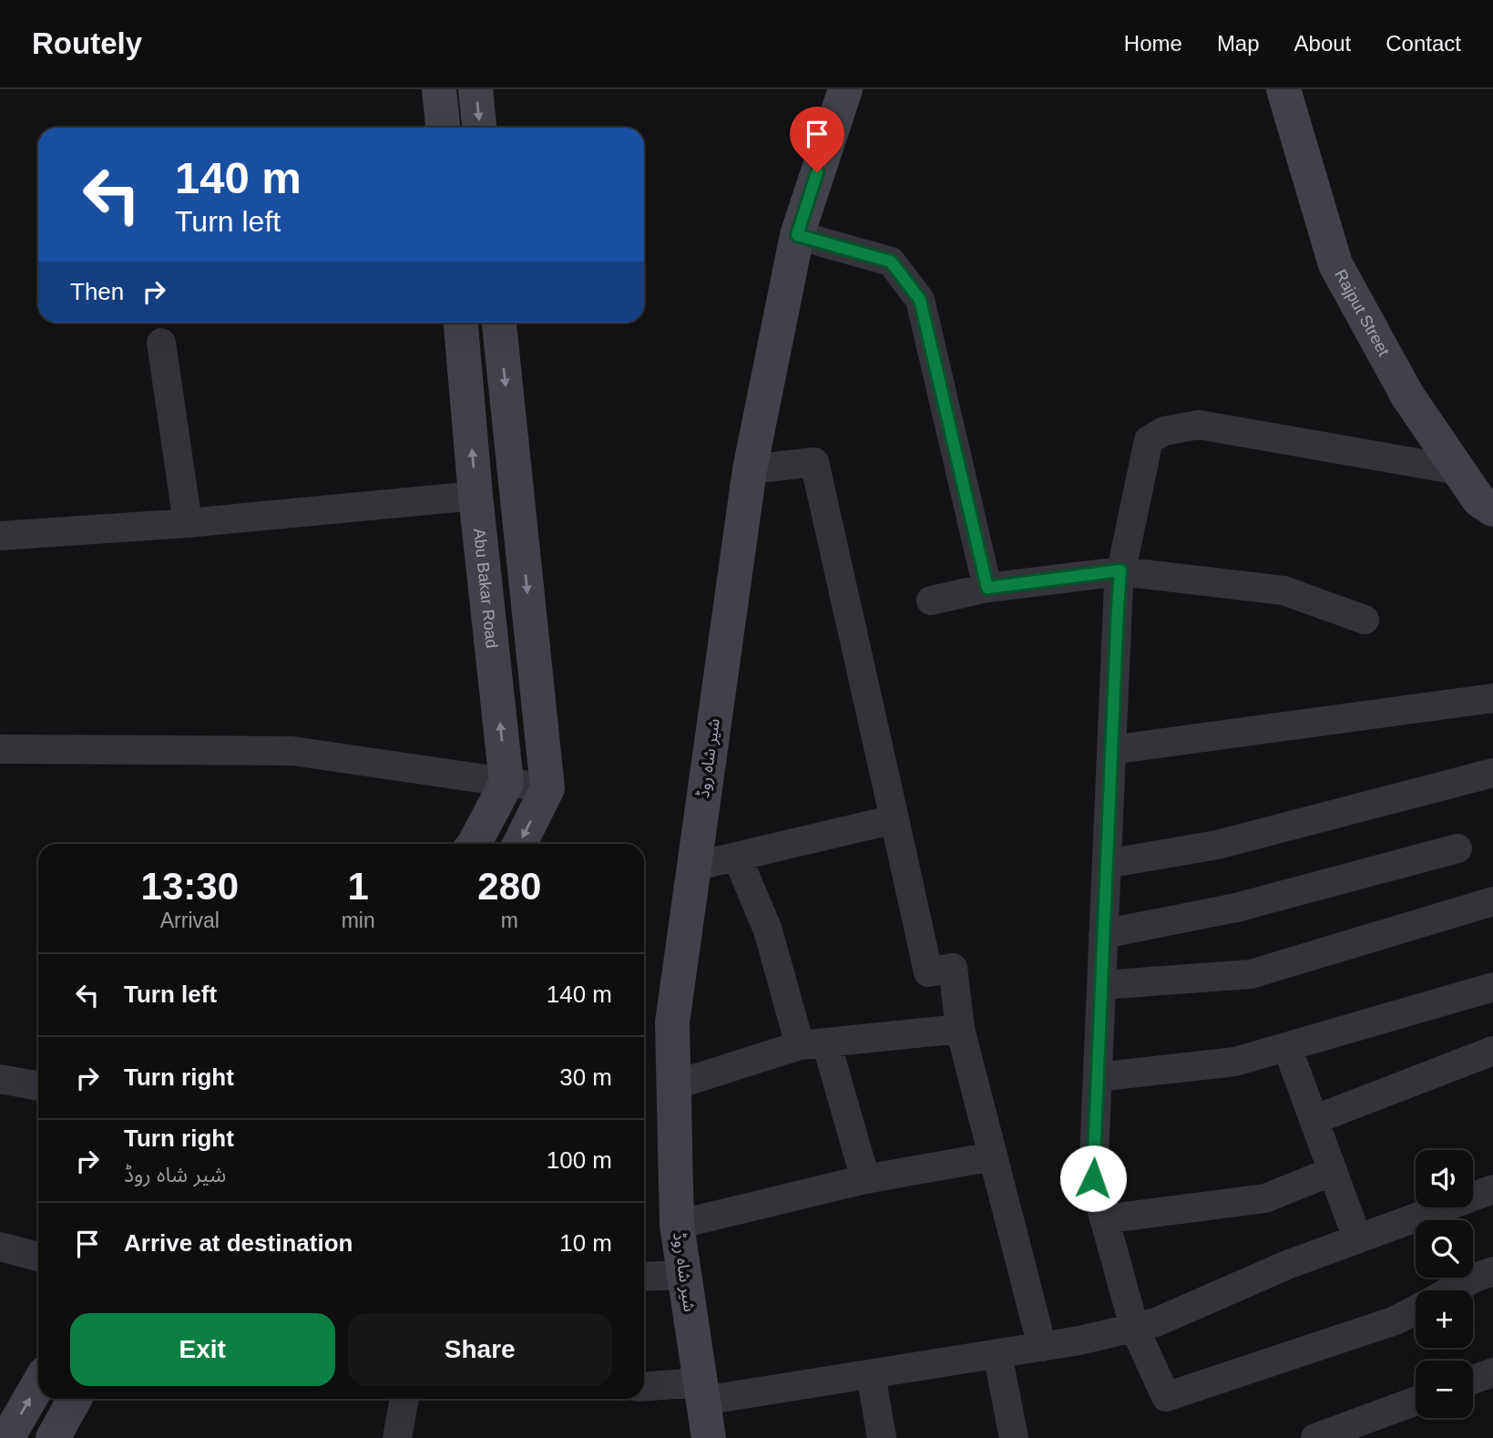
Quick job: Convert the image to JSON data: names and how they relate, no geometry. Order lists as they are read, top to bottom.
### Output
{
  "streets": {
    "street": ["Rajput Street", "Abu Bakar Road", "شیر شاہ روڈ"]
  },
  "page": {
    "header": "Routely",
    "nav": [
      "Home",
      "Map",
      "About",
      "Contact"
    ],
    "turn": ["140 m", "Turn left"],
    "then": "Then",
    "eta": [
      "13:30",
      "Arrival",
      "1",
      "min",
      "280",
      "m"
    ],
    "list": [
      {
        "name": "Turn left",
        "value": "140 m"
      },
      {
        "name": "Turn right",
        "value": "30 m"
      },
      {
        "name": "Turn right",
        "note": "شیر شاہ روڈ",
        "value": "100 m"
      },
      {
        "name": "Arrive at destination",
        "value": "10 m"
      }
    ],
    "map_buttons": ["+", "−"],
    "buttons": ["Exit", "Share"]
  }
}
